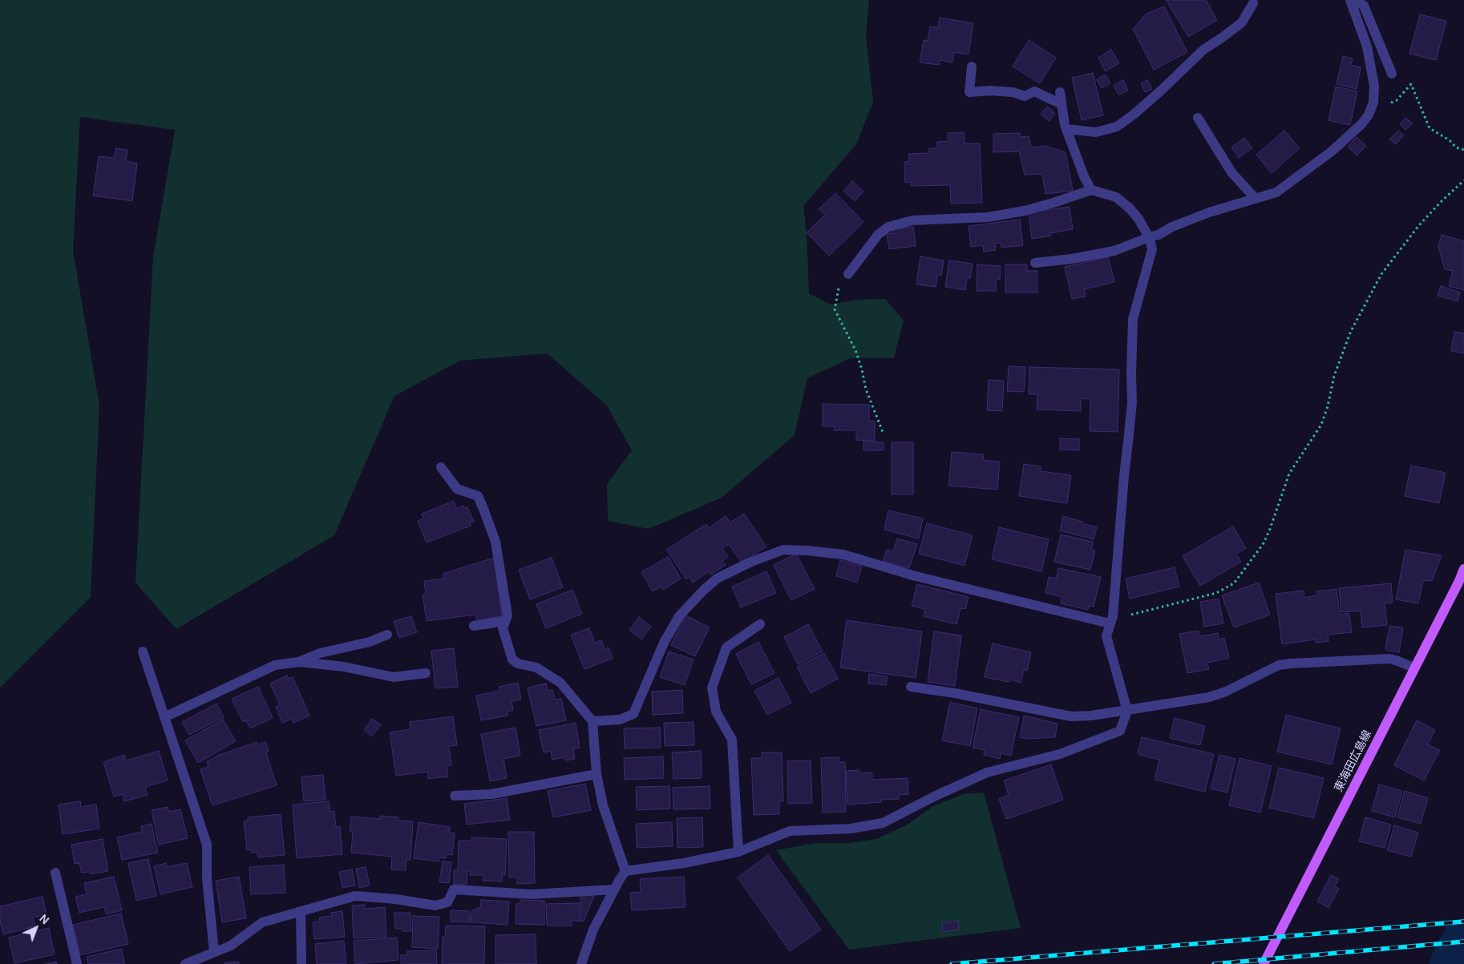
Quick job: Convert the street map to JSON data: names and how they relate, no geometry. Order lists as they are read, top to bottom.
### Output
{
  "streets": {
    "main road": ["東海田広島線"]
  },
  "north": "top right"
}
